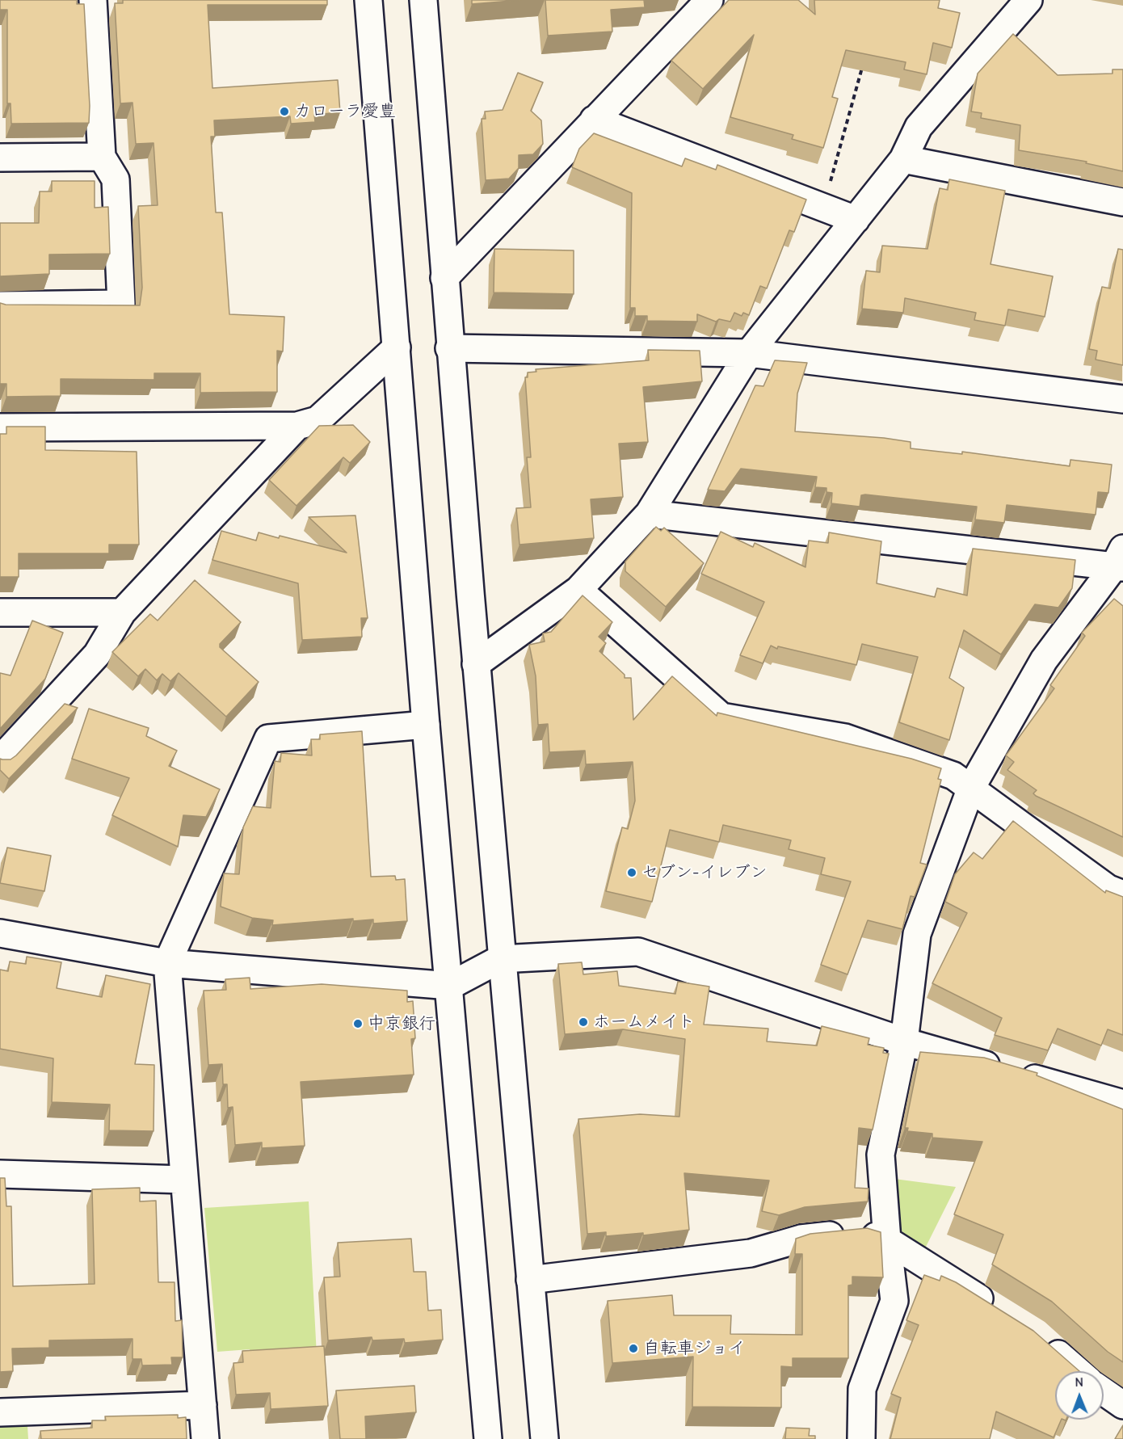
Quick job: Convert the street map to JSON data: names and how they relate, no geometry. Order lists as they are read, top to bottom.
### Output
{
  "places": [
    "カローラ愛豊",
    "セブン-イレブン",
    "ホームメイト",
    "中京銀行",
    "自転車ジョイ"
  ],
  "north": "top"
}
